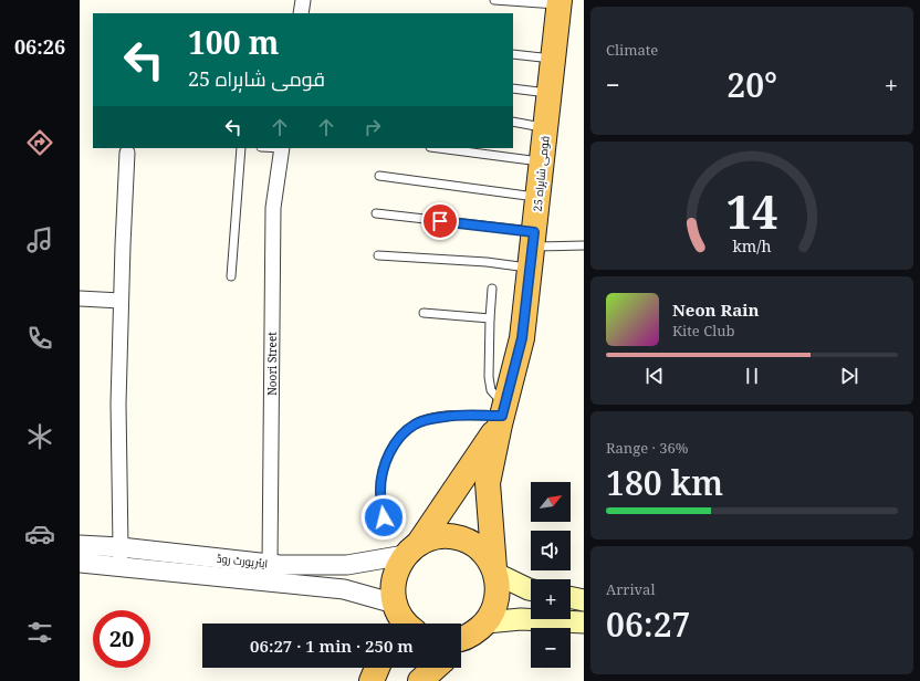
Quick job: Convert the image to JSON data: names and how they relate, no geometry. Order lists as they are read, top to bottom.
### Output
{
  "streets": {
    "highway": ["قومی شاہراہ 25"],
    "street": ["Noori Street", "ایئرپورٹ روڈ"]
  },
  "crossings": [
    ["قومی شاہراہ 25", "ایئرپورٹ روڈ"],
    ["Noori Street", "ایئرپورٹ روڈ"]
  ],
  "north": "top right",
  "page": {
    "tabs": "06:26",
    "tile": [
      "Climate",
      ["Range · 36%", "180 km"],
      ["Arrival", "06:27"]
    ],
    "turn": ["100 m", "قومی شاہراہ 25"],
    "heat": ["−", "20°", "+"],
    "song": ["Neon Rain", "Kite Club"],
    "map_buttons": ["+", "−"],
    "limit": "20",
    "trip": "06:27 · 1 min · 250 m",
    "gauge": ["14", "km/h"]
  }
}
